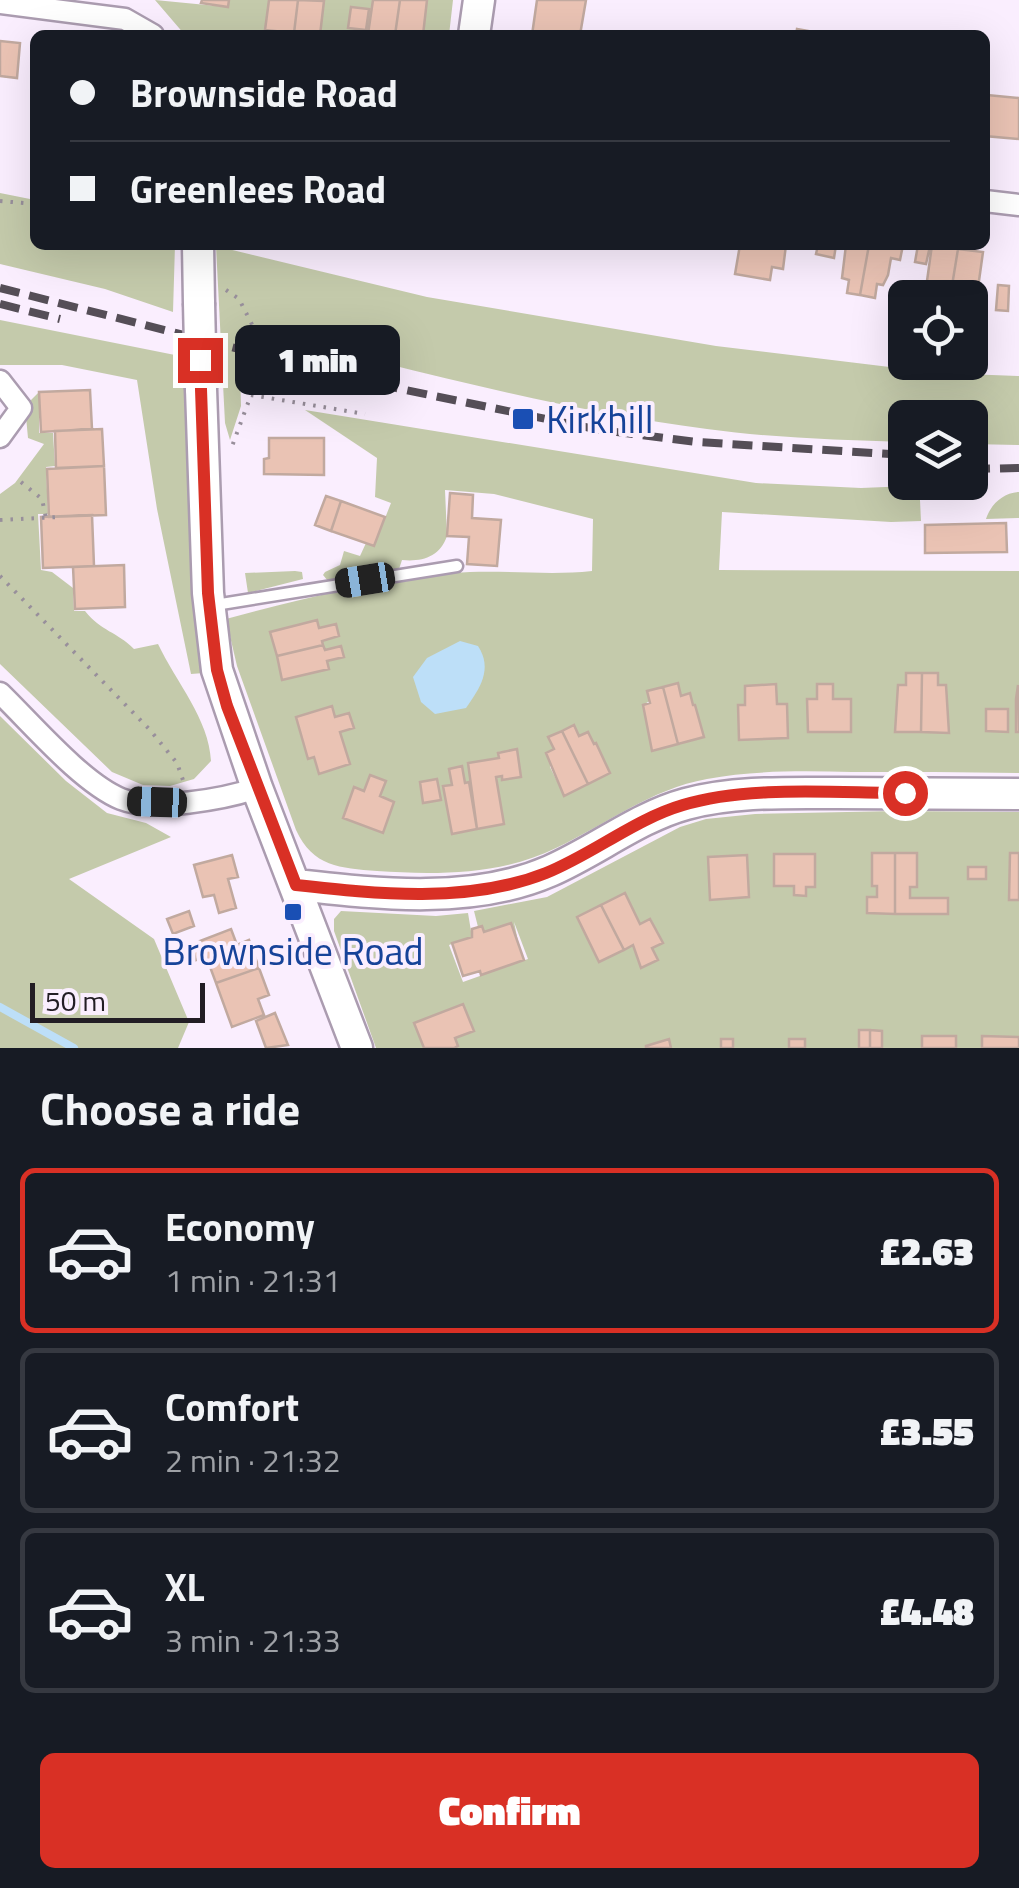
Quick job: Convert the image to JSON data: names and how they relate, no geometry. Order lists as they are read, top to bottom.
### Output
{
  "places": {
    "transit": ["Kirkhill", "Brownside Road"]
  },
  "scale_bar": "50 m",
  "page": {
    "banner": ["Brownside Road", "Greenlees Road"],
    "bubble": "1 min",
    "scale": "50 m",
    "heading": "Choose a ride",
    "list": [
      {
        "name": "Economy",
        "note": "1 min · 21:31",
        "value": "£2.63"
      },
      {
        "name": "Comfort",
        "note": "2 min · 21:32",
        "value": "£3.55"
      },
      {
        "name": "XL",
        "note": "3 min · 21:33",
        "value": "£4.48"
      }
    ],
    "buttons": "Confirm"
  }
}
